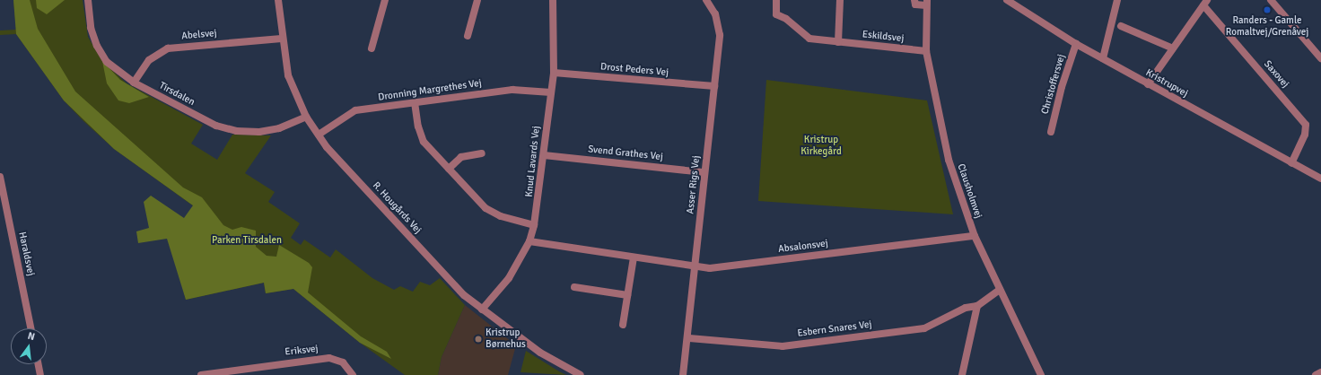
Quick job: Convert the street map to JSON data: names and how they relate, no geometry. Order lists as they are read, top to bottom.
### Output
{
  "streets": {
    "street": [
      "Abelsvej",
      "Eskildsvej",
      "Drost Peders Vej",
      "Saxovej",
      "Kristrupvej",
      "Christoffersvej",
      "Dronning Margrethes Vej",
      "Tirsdalen",
      "Svend Grathes Vej",
      "Knud Lavards Vej",
      "Asser Rigs Vej",
      "Clausholmvej",
      "R. Hougårds Vej",
      "Absalonsvej",
      "Haraldsvej",
      "Esbern Snares Vej",
      "Eriksvej"
    ]
  },
  "crossings": [
    ["Abelsvej", "Tirsdalen"],
    ["Abelsvej", "R. Hougårds Vej"],
    ["Eskildsvej", "Clausholmvej"],
    ["Drost Peders Vej", "Knud Lavards Vej"],
    ["Drost Peders Vej", "Asser Rigs Vej"],
    ["Saxovej", "Kristrupvej"],
    ["Kristrupvej", "Christoffersvej"],
    ["Dronning Margrethes Vej", "Knud Lavards Vej"],
    ["Dronning Margrethes Vej", "R. Hougårds Vej"],
    ["Tirsdalen", "R. Hougårds Vej"],
    ["Svend Grathes Vej", "Knud Lavards Vej"],
    ["Svend Grathes Vej", "Asser Rigs Vej"],
    ["Knud Lavards Vej", "R. Hougårds Vej"],
    ["Knud Lavards Vej", "Absalonsvej"],
    ["Asser Rigs Vej", "Absalonsvej"],
    ["Asser Rigs Vej", "Esbern Snares Vej"],
    ["Clausholmvej", "Absalonsvej"],
    ["Clausholmvej", "Esbern Snares Vej"]
  ],
  "parks": ["Kristrup Kirkegård", "Parken Tirsdalen"],
  "places": ["Randers - Gamle Romaltvej/Grenåvej", "Kristrup Børnehus"],
  "north": "top"
}
